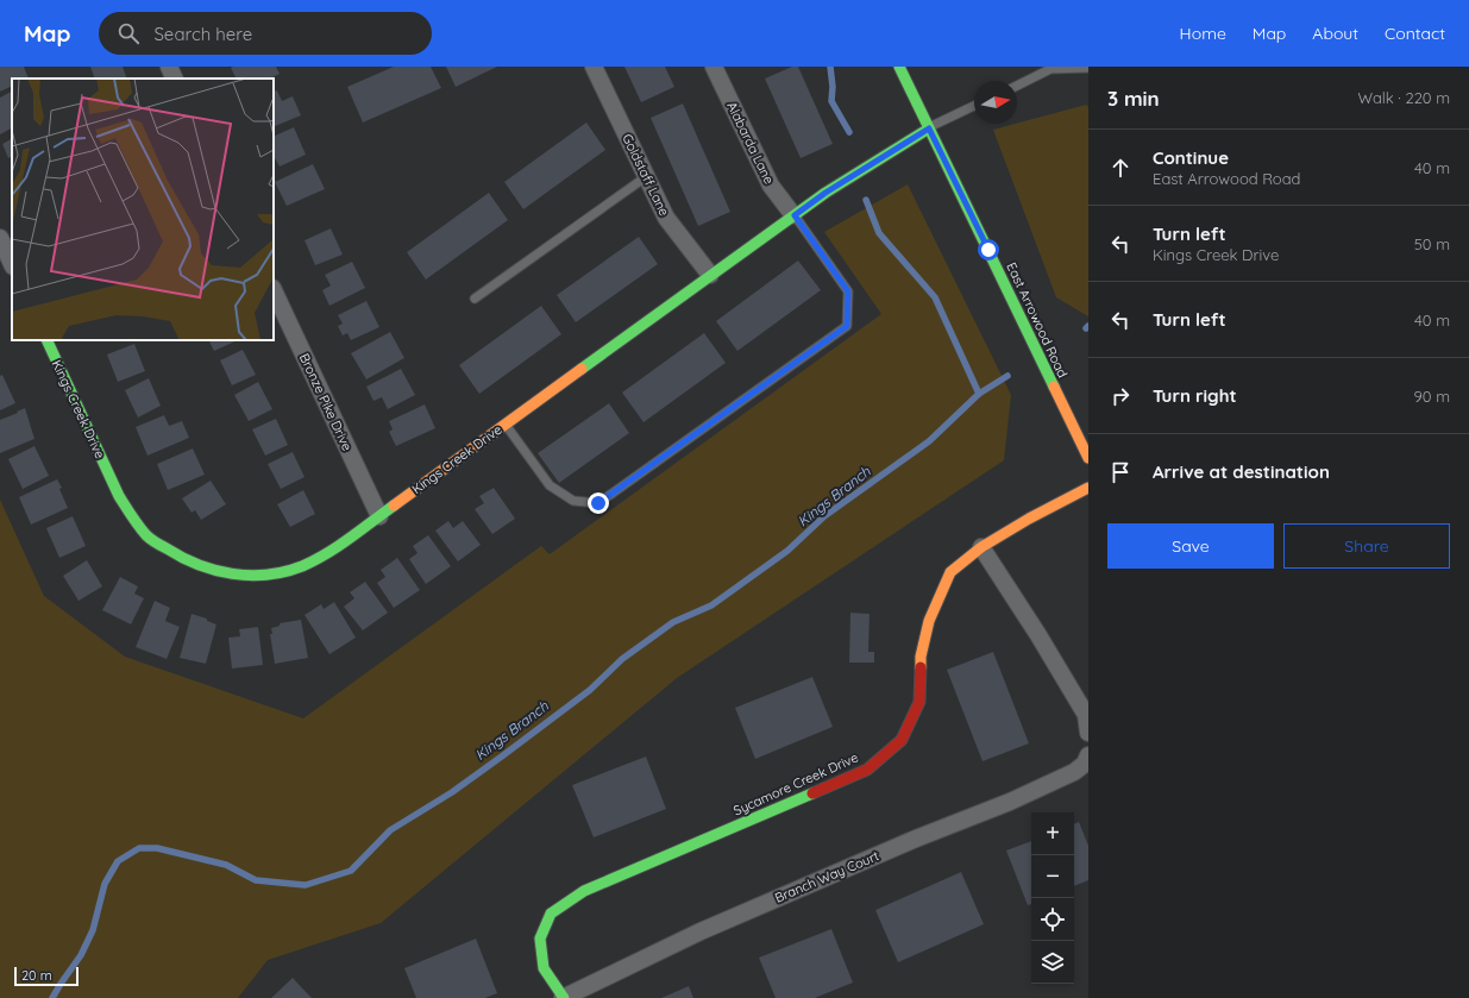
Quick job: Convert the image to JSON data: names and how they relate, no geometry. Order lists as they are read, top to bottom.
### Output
{
  "streets": {
    "street": [
      "Alabarda Lane",
      "Goldstaff Lane",
      "East Arrowood Road",
      "Bronze Pike Drive",
      "Kings Creek Drive",
      "Sycamore Creek Drive",
      "Branch Way Court"
    ]
  },
  "crossings": [
    ["Alabarda Lane", "Kings Creek Drive"],
    ["Goldstaff Lane", "Kings Creek Drive"],
    ["East Arrowood Road", "Kings Creek Drive"],
    ["Bronze Pike Drive", "Kings Creek Drive"],
    ["Sycamore Creek Drive", "Branch Way Court"]
  ],
  "water": ["Kings Branch"],
  "scale_bar": "20 m",
  "north": "right",
  "page": {
    "header": "Map",
    "search": "Search here",
    "nav": [
      "Home",
      "Map",
      "About",
      "Contact"
    ],
    "heading": ["3 min", "Walk · 220 m"],
    "list": [
      ["Continue", "East Arrowood Road", "40 m"],
      ["Turn left", "Kings Creek Drive", "50 m"],
      ["Turn left", "40 m"],
      ["Turn right", "90 m"],
      "Arrive at destination"
    ],
    "buttons": ["Save", "Share"],
    "map_buttons": ["+", "−"],
    "scale": "20 m"
  }
}
